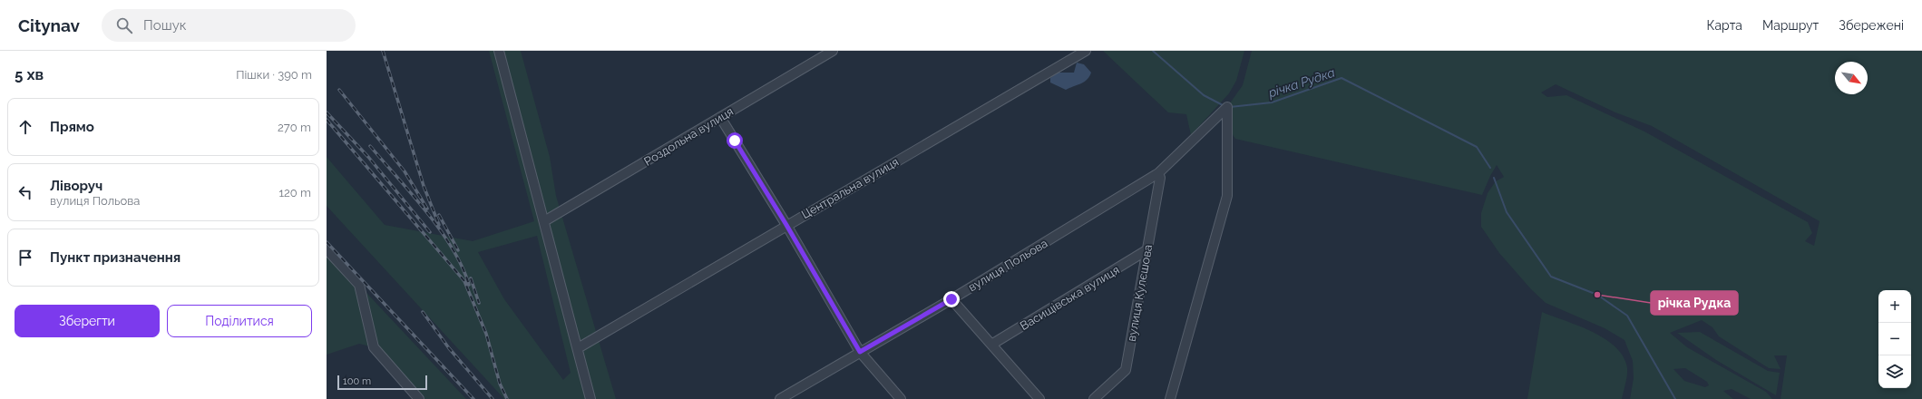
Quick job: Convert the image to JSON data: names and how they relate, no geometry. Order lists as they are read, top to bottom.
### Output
{
  "streets": {
    "street": [
      "Роздольна вулиця",
      "Центральна вулиця",
      "вулиця Польова",
      "вулиця Кулєшова",
      "Васищівська вулиця"
    ]
  },
  "crossings": [
    ["вулиця Польова", "вулиця Кулєшова"],
    ["вулиця Кулєшова", "Васищівська вулиця"]
  ],
  "water": ["річка Рудка"],
  "places": ["річка Рудка"],
  "scale_bar": "100 m",
  "north": "bottom right",
  "page": {
    "header": "Citynav",
    "search": "Пошук",
    "nav": ["Карта", "Маршрут", "Збережені"],
    "heading": ["5 хв", "Пішки · 390 m"],
    "list": [
      ["Прямо", "270 m"],
      ["Ліворуч", "вулиця Польова", "120 m"],
      "Пункт призначення"
    ],
    "map_buttons": ["+", "−"],
    "buttons": ["Зберегти", "Поділитися"],
    "scale": "100 m"
  }
}
